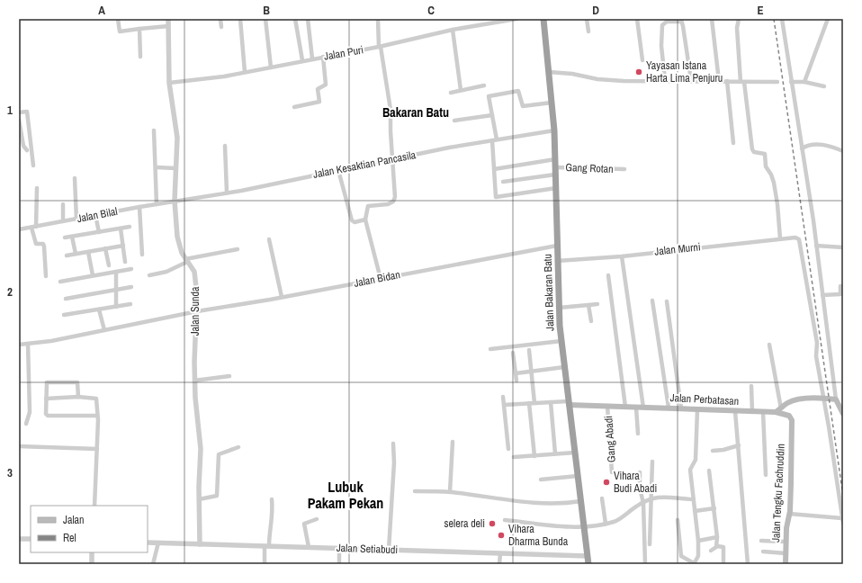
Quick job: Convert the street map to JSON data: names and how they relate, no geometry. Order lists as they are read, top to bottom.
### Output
{
  "streets": {
    "highway": ["Jalan Bakaran Batu"],
    "main road": ["Jalan Perbatasan", "Jalan Tengku Fachruddin"],
    "street": [
      "Jalan Puri",
      "Jalan Kesaktian Pancasila",
      "Gang Rotan",
      "Jalan Bilal",
      "Jalan Murni",
      "Jalan Bidan",
      "Jalan Sunda",
      "Gang Abadi",
      "Jalan Setiabudi"
    ]
  },
  "crossings": [
    ["Jalan Puri", "Jalan Sunda"],
    ["Jalan Kesaktian Pancasila", "Jalan Bilal"],
    ["Jalan Kesaktian Pancasila", "Jalan Bakaran Batu"],
    ["Jalan Kesaktian Pancasila", "Jalan Sunda"],
    ["Gang Rotan", "Jalan Bakaran Batu"],
    ["Jalan Bilal", "Jalan Sunda"],
    ["Jalan Murni", "Jalan Bakaran Batu"],
    ["Jalan Murni", "Jalan Perbatasan"],
    ["Jalan Bidan", "Jalan Bakaran Batu"],
    ["Jalan Bidan", "Jalan Sunda"],
    ["Jalan Bakaran Batu", "Jalan Perbatasan"],
    ["Jalan Bakaran Batu", "Jalan Setiabudi"],
    ["Jalan Sunda", "Jalan Setiabudi"],
    ["Jalan Perbatasan", "Gang Abadi"],
    ["Jalan Perbatasan", "Jalan Tengku Fachruddin"]
  ],
  "districts": ["Bakaran Batu", "Lubuk Pakam Pekan"],
  "places": [
    "Yayasan Istana Harta Lima Penjuru",
    "Vihara Budi Abadi",
    "selera deli",
    "Vihara Dharma Bunda"
  ],
  "legend": ["Jalan", "Rel"],
  "grid": {
    "columns": [
      "A",
      "B",
      "C",
      "D",
      "E"
    ],
    "rows": ["1", "2", "3"]
  }
}
